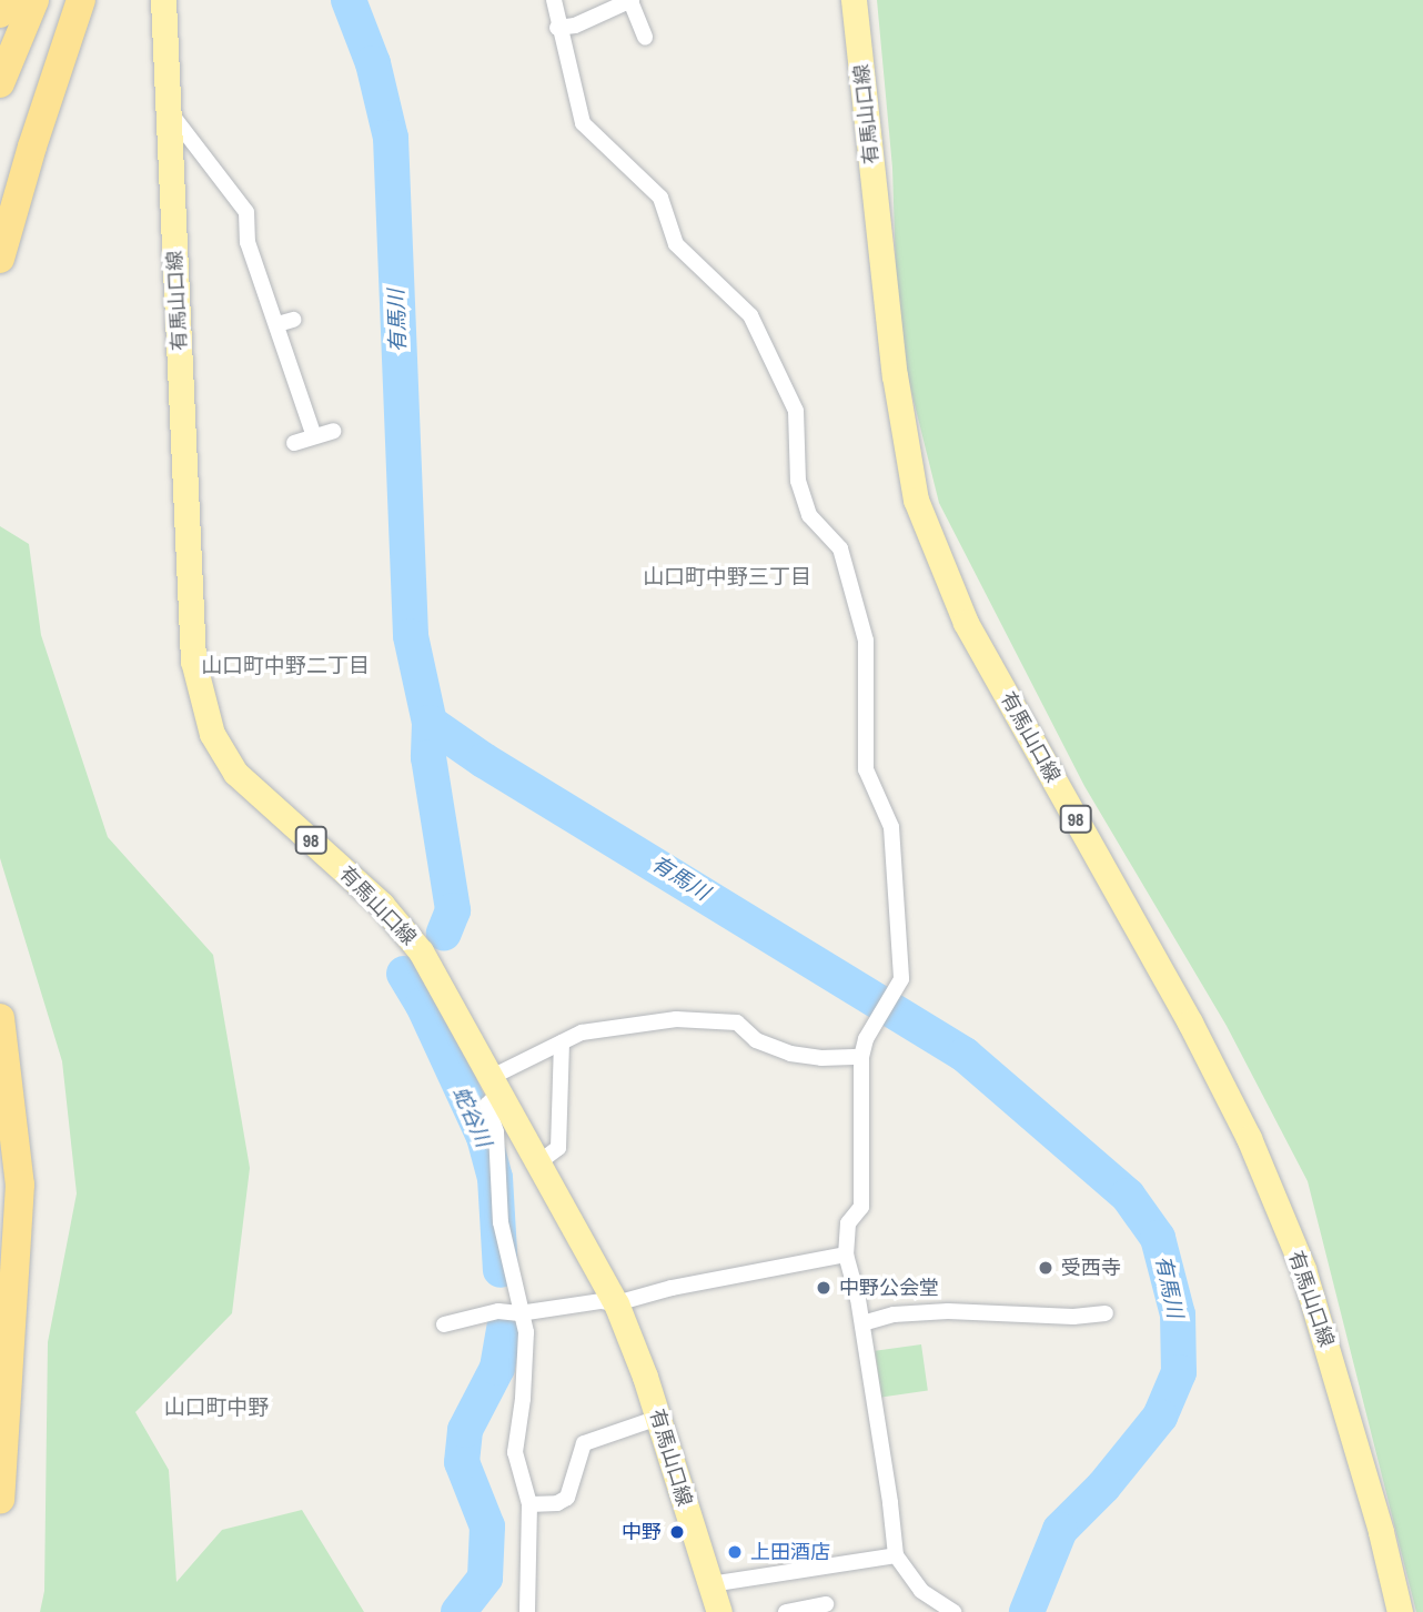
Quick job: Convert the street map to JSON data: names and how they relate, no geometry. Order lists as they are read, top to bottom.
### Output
{
  "streets": {
    "main road": ["有馬山口線", "98"]
  },
  "districts": ["山口町中野三丁目", "山口町中野二丁目", "山口町中野"],
  "water": ["有馬川", "蛇谷川"],
  "places": [
    "受西寺",
    "中野公会堂",
    "中野",
    "上田酒店"
  ]
}
